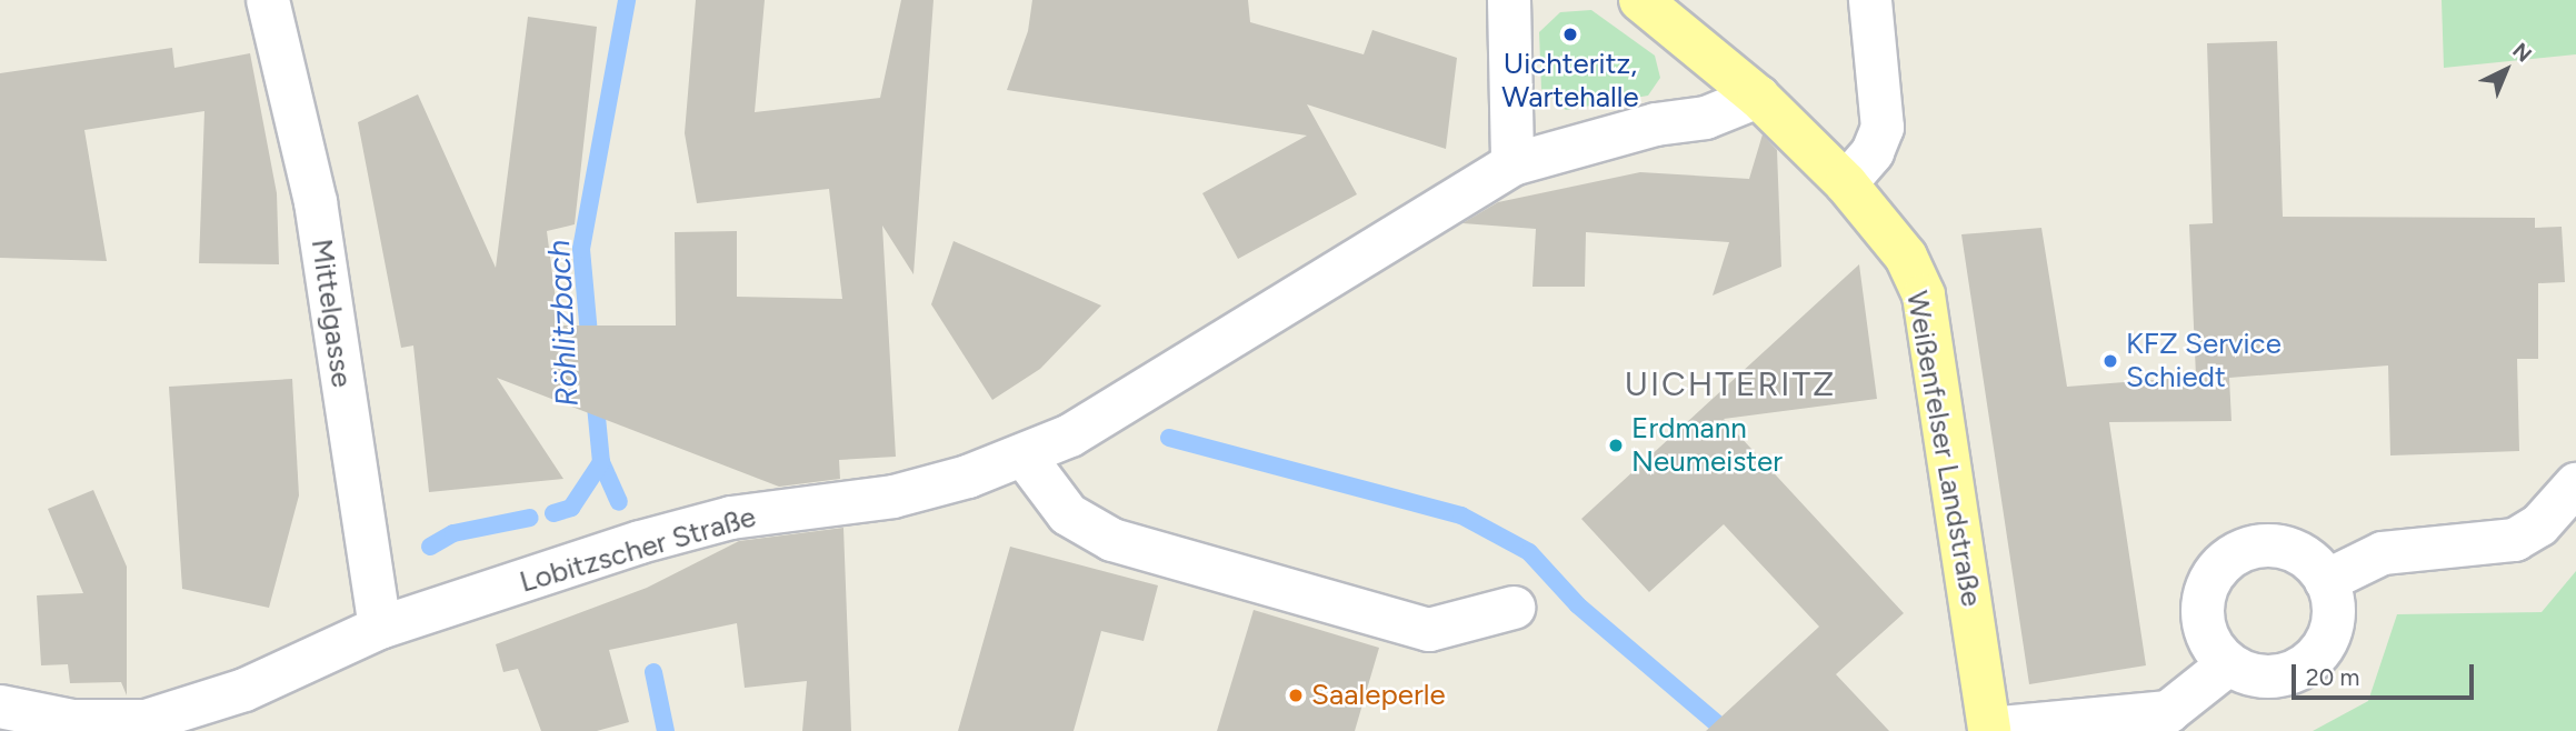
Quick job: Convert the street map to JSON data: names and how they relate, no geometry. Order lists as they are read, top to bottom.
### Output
{
  "streets": {
    "main road": ["Weißenfelser Landstraße"],
    "street": ["Mittelgasse", "Lobitzscher Straße"]
  },
  "crossings": [
    ["Mittelgasse", "Lobitzscher Straße"],
    ["Weißenfelser Landstraße", "Lobitzscher Straße"]
  ],
  "districts": ["UICHTERITZ"],
  "water": ["Röhlitzbach"],
  "places": [
    "Uichteritz, Wartehalle",
    "KFZ Service Schiedt",
    "Erdmann Neumeister",
    "Saaleperle"
  ],
  "scale_bar": "20 m",
  "north": "top right"
}
